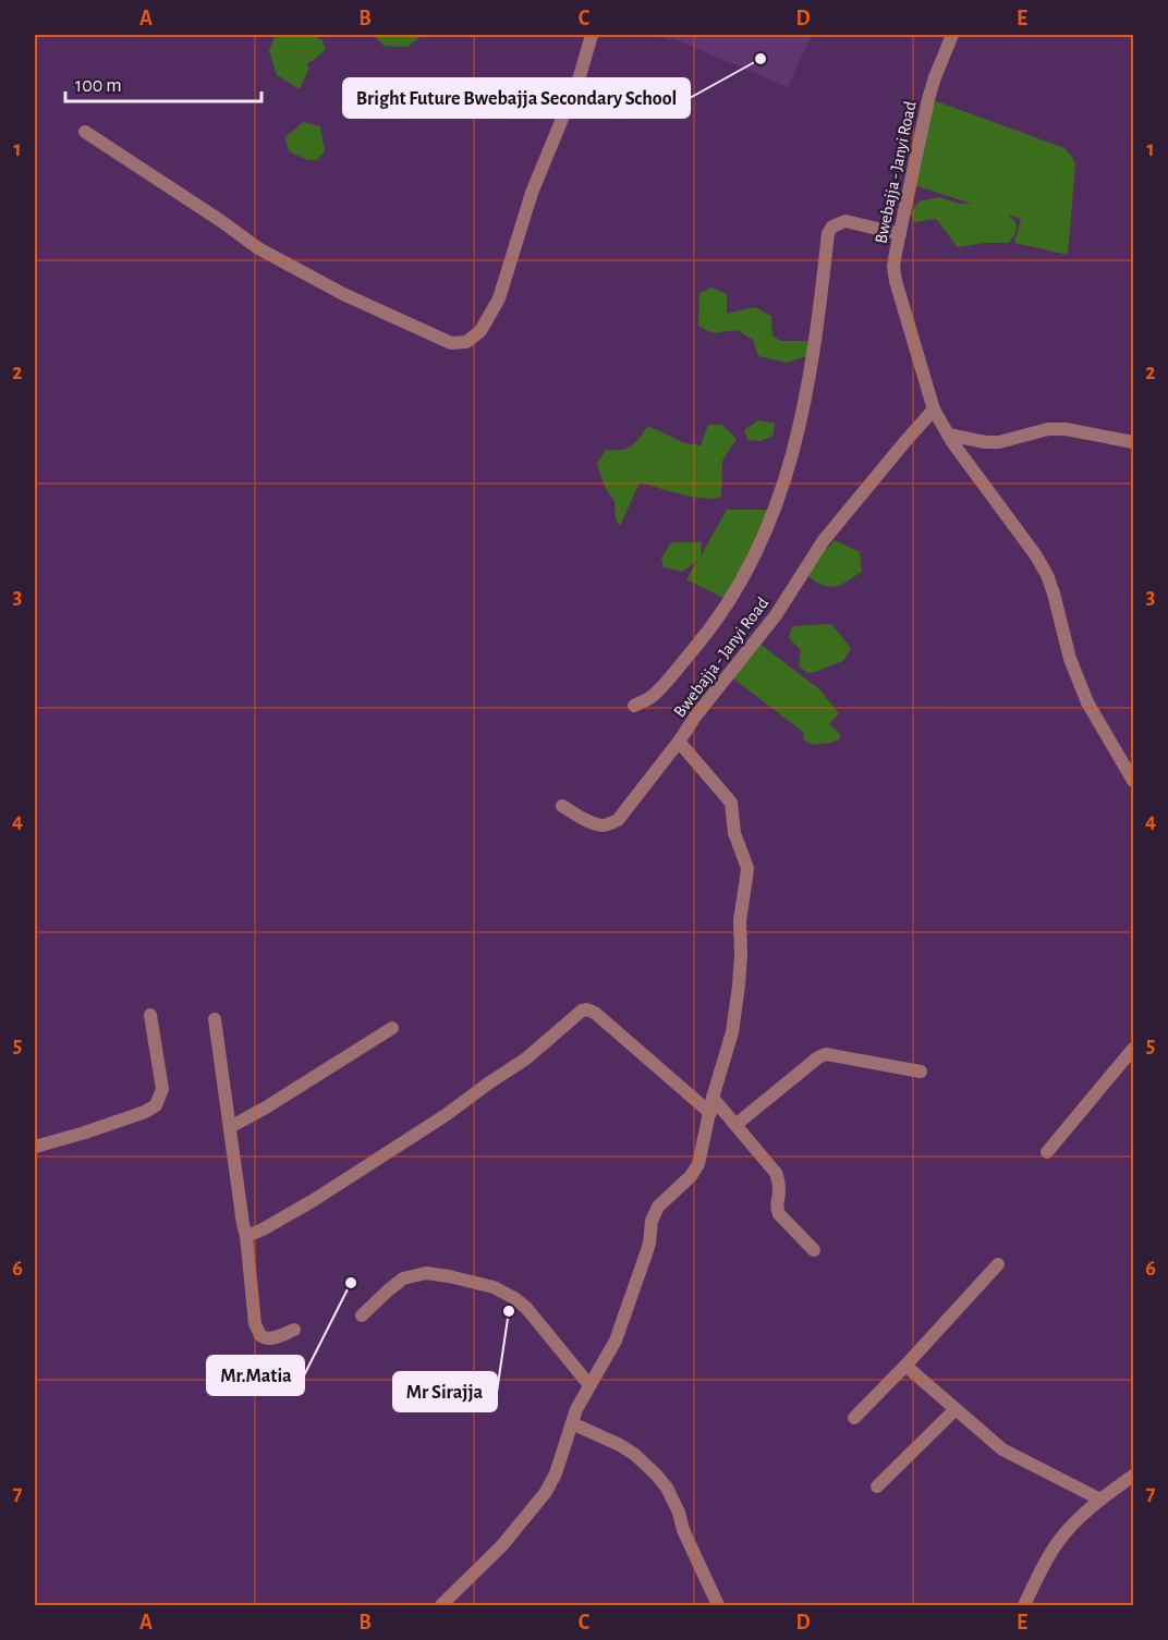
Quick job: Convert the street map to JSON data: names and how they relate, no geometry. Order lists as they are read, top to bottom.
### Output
{
  "streets": {
    "street": ["Bwebajja - Janyi Road"]
  },
  "places": ["Bright Future Bwebajja Secondary School", "Mr.Matia", "Mr Sirajja"],
  "scale_bar": "100 m",
  "grid": {
    "columns": [
      "A",
      "B",
      "C",
      "D",
      "E"
    ],
    "rows": [
      "1",
      "2",
      "3",
      "4",
      "5",
      "6",
      "7"
    ]
  }
}
